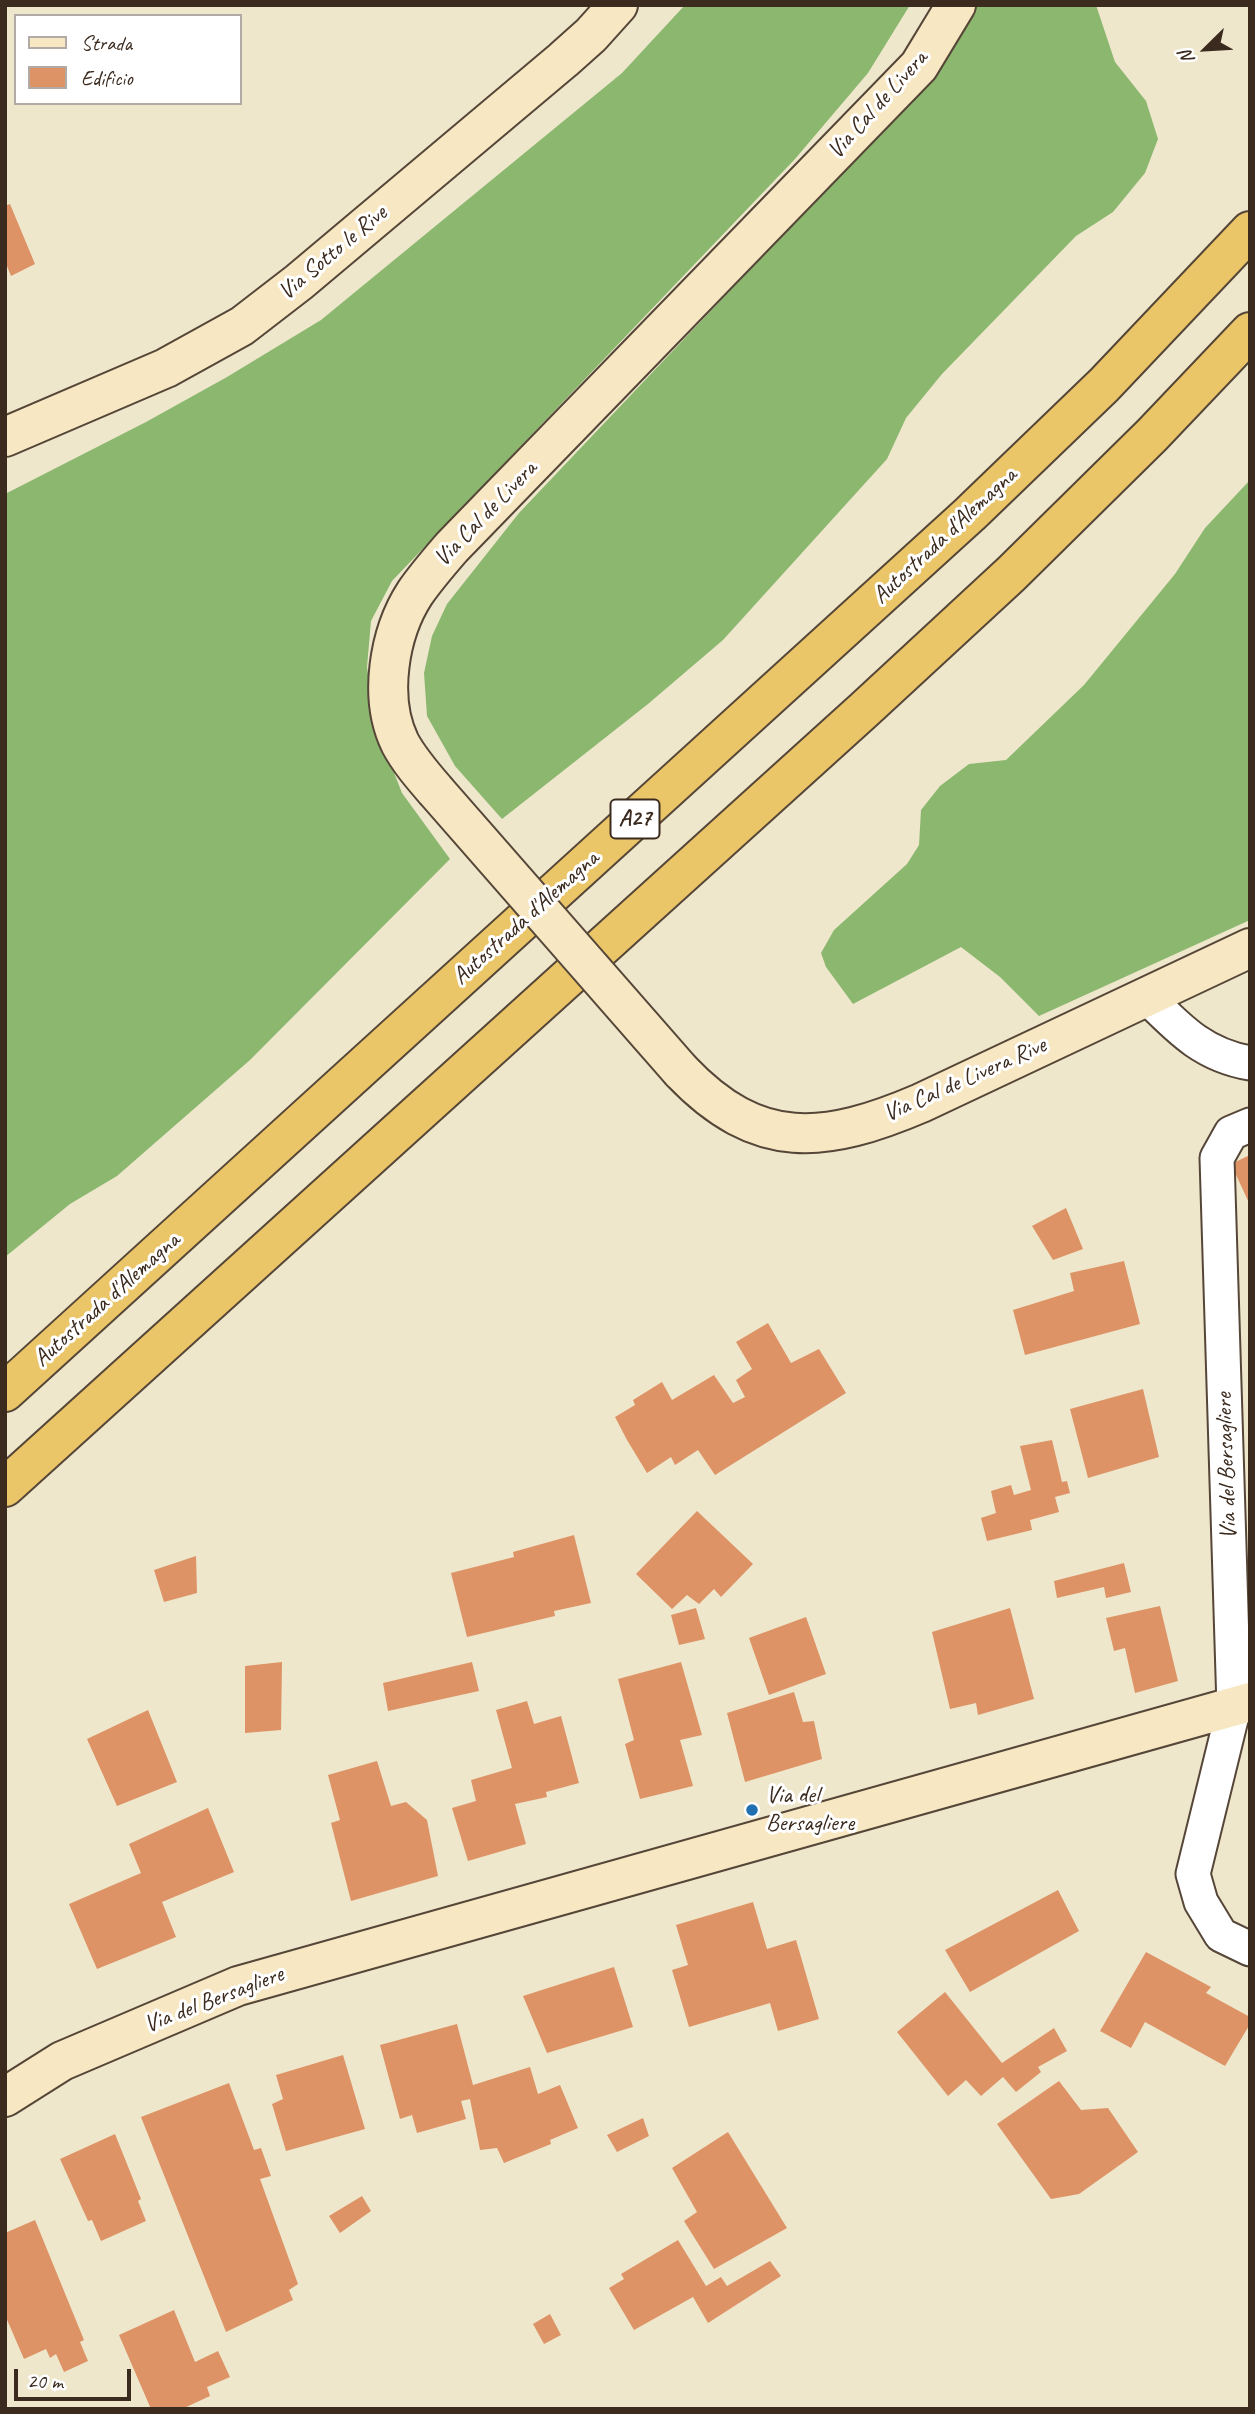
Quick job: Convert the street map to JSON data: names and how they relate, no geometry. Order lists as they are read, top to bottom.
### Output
{
  "streets": {
    "highway": ["Autostrada d'Alemagna", "A27"],
    "street": [
      "Via Cal de Livera",
      "Via Sotto le Rive",
      "Via Cal de Livera Rive",
      "Via del Bersagliere"
    ]
  },
  "crossings": [
    ["Via Cal de Livera", "Via Cal de Livera Rive"]
  ],
  "places": ["Via del Bersagliere"],
  "legend": ["Strada", "Edificio"],
  "scale_bar": "20 m",
  "north": "bottom left"
}
